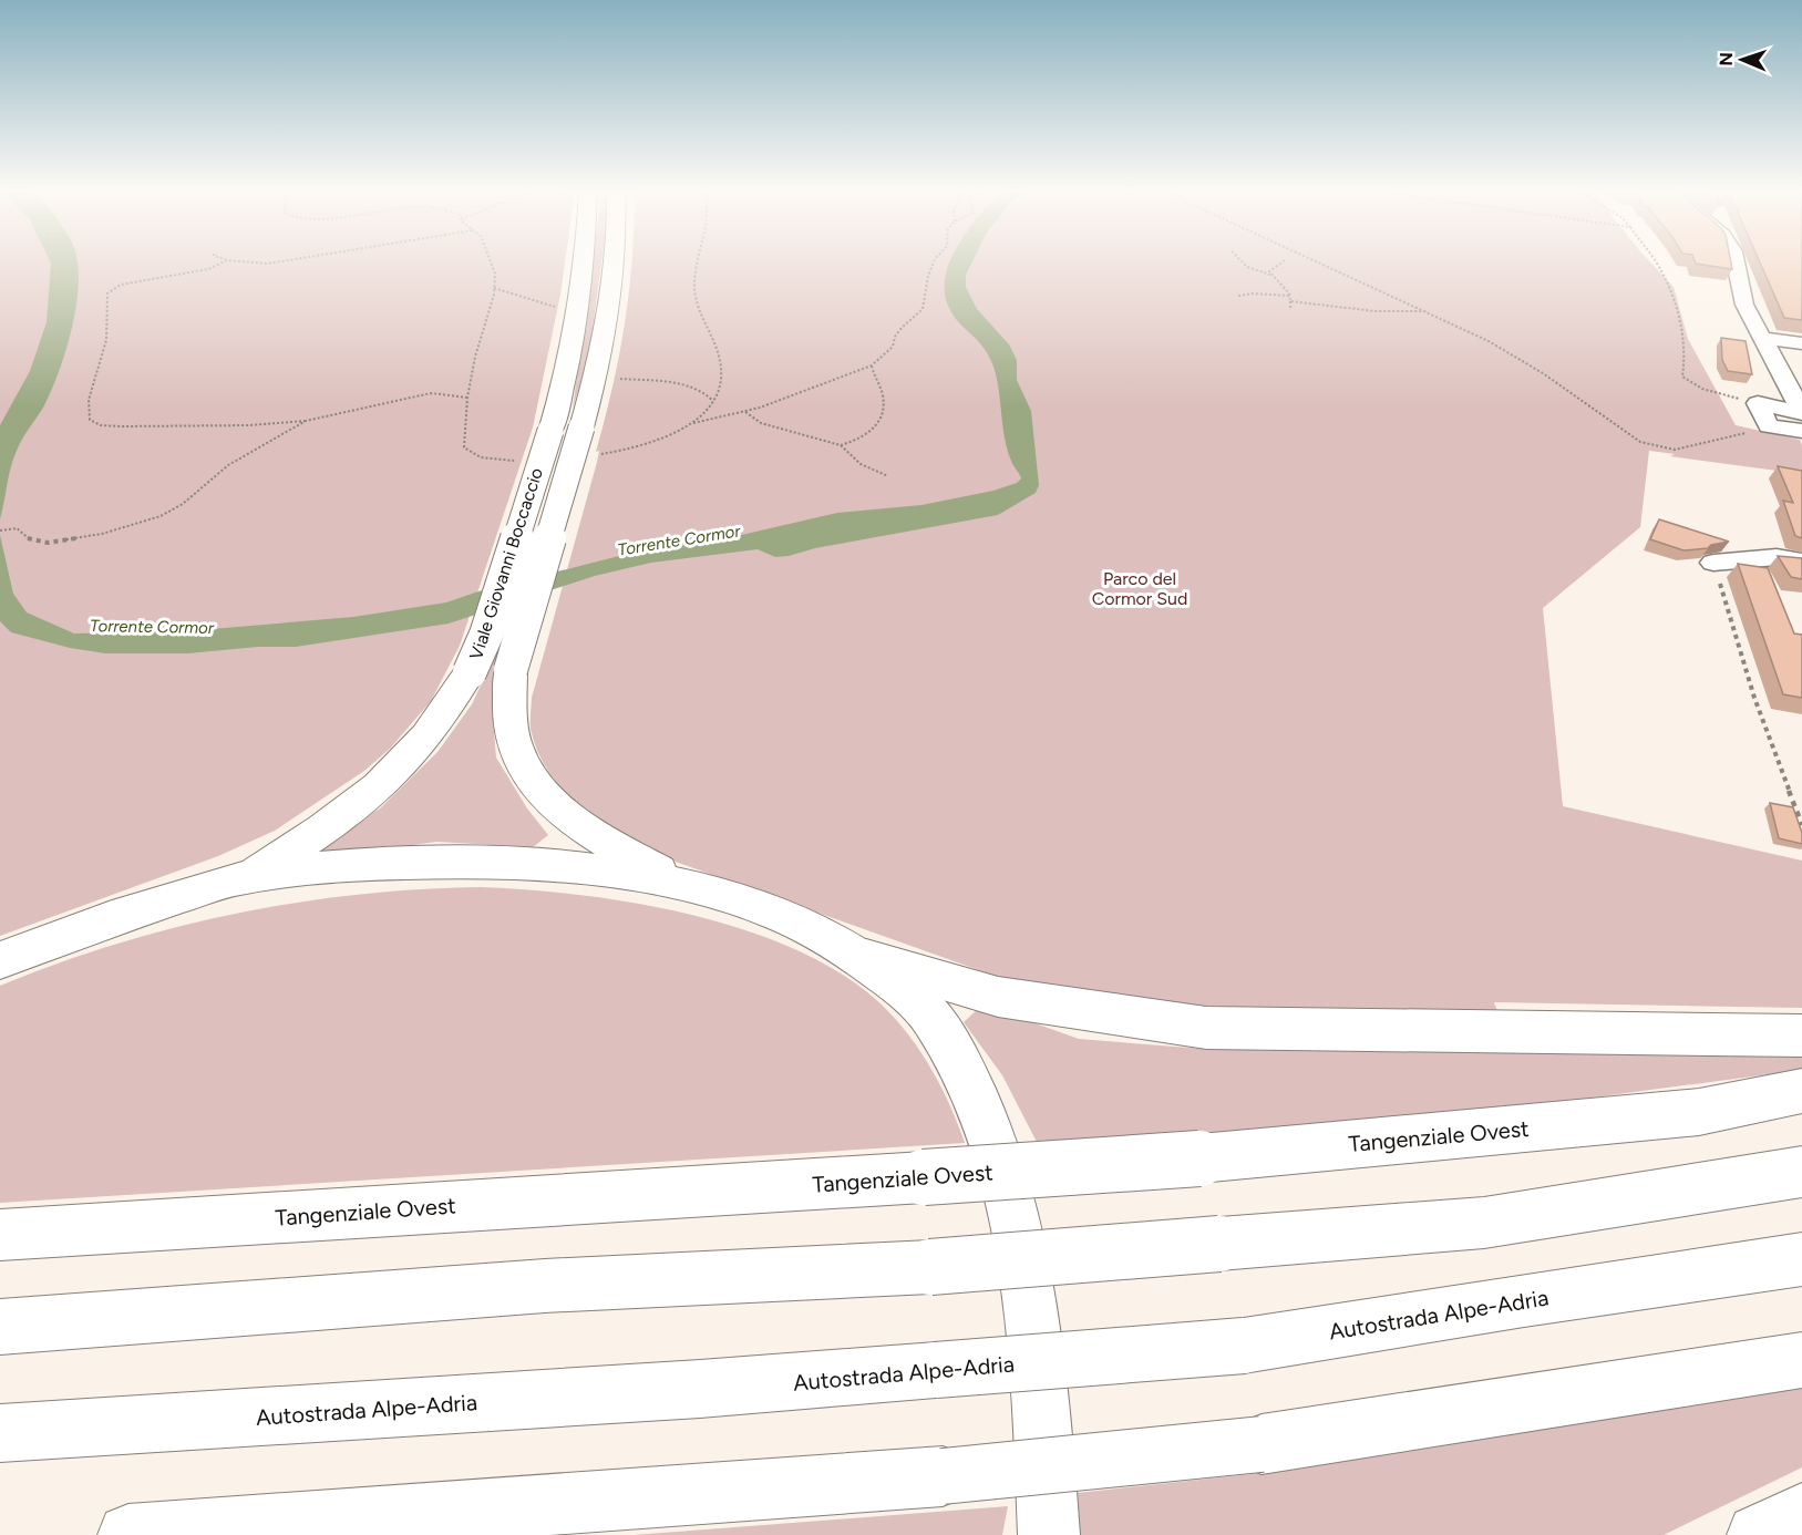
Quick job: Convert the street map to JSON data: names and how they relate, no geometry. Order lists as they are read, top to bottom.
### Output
{
  "streets": {
    "main road": ["Viale Giovanni Boccaccio", "Tangenziale Ovest", "Autostrada Alpe-Adria"]
  },
  "water": ["Torrente Cormor"],
  "parks": ["Parco del Cormor Sud"],
  "north": "left"
}
